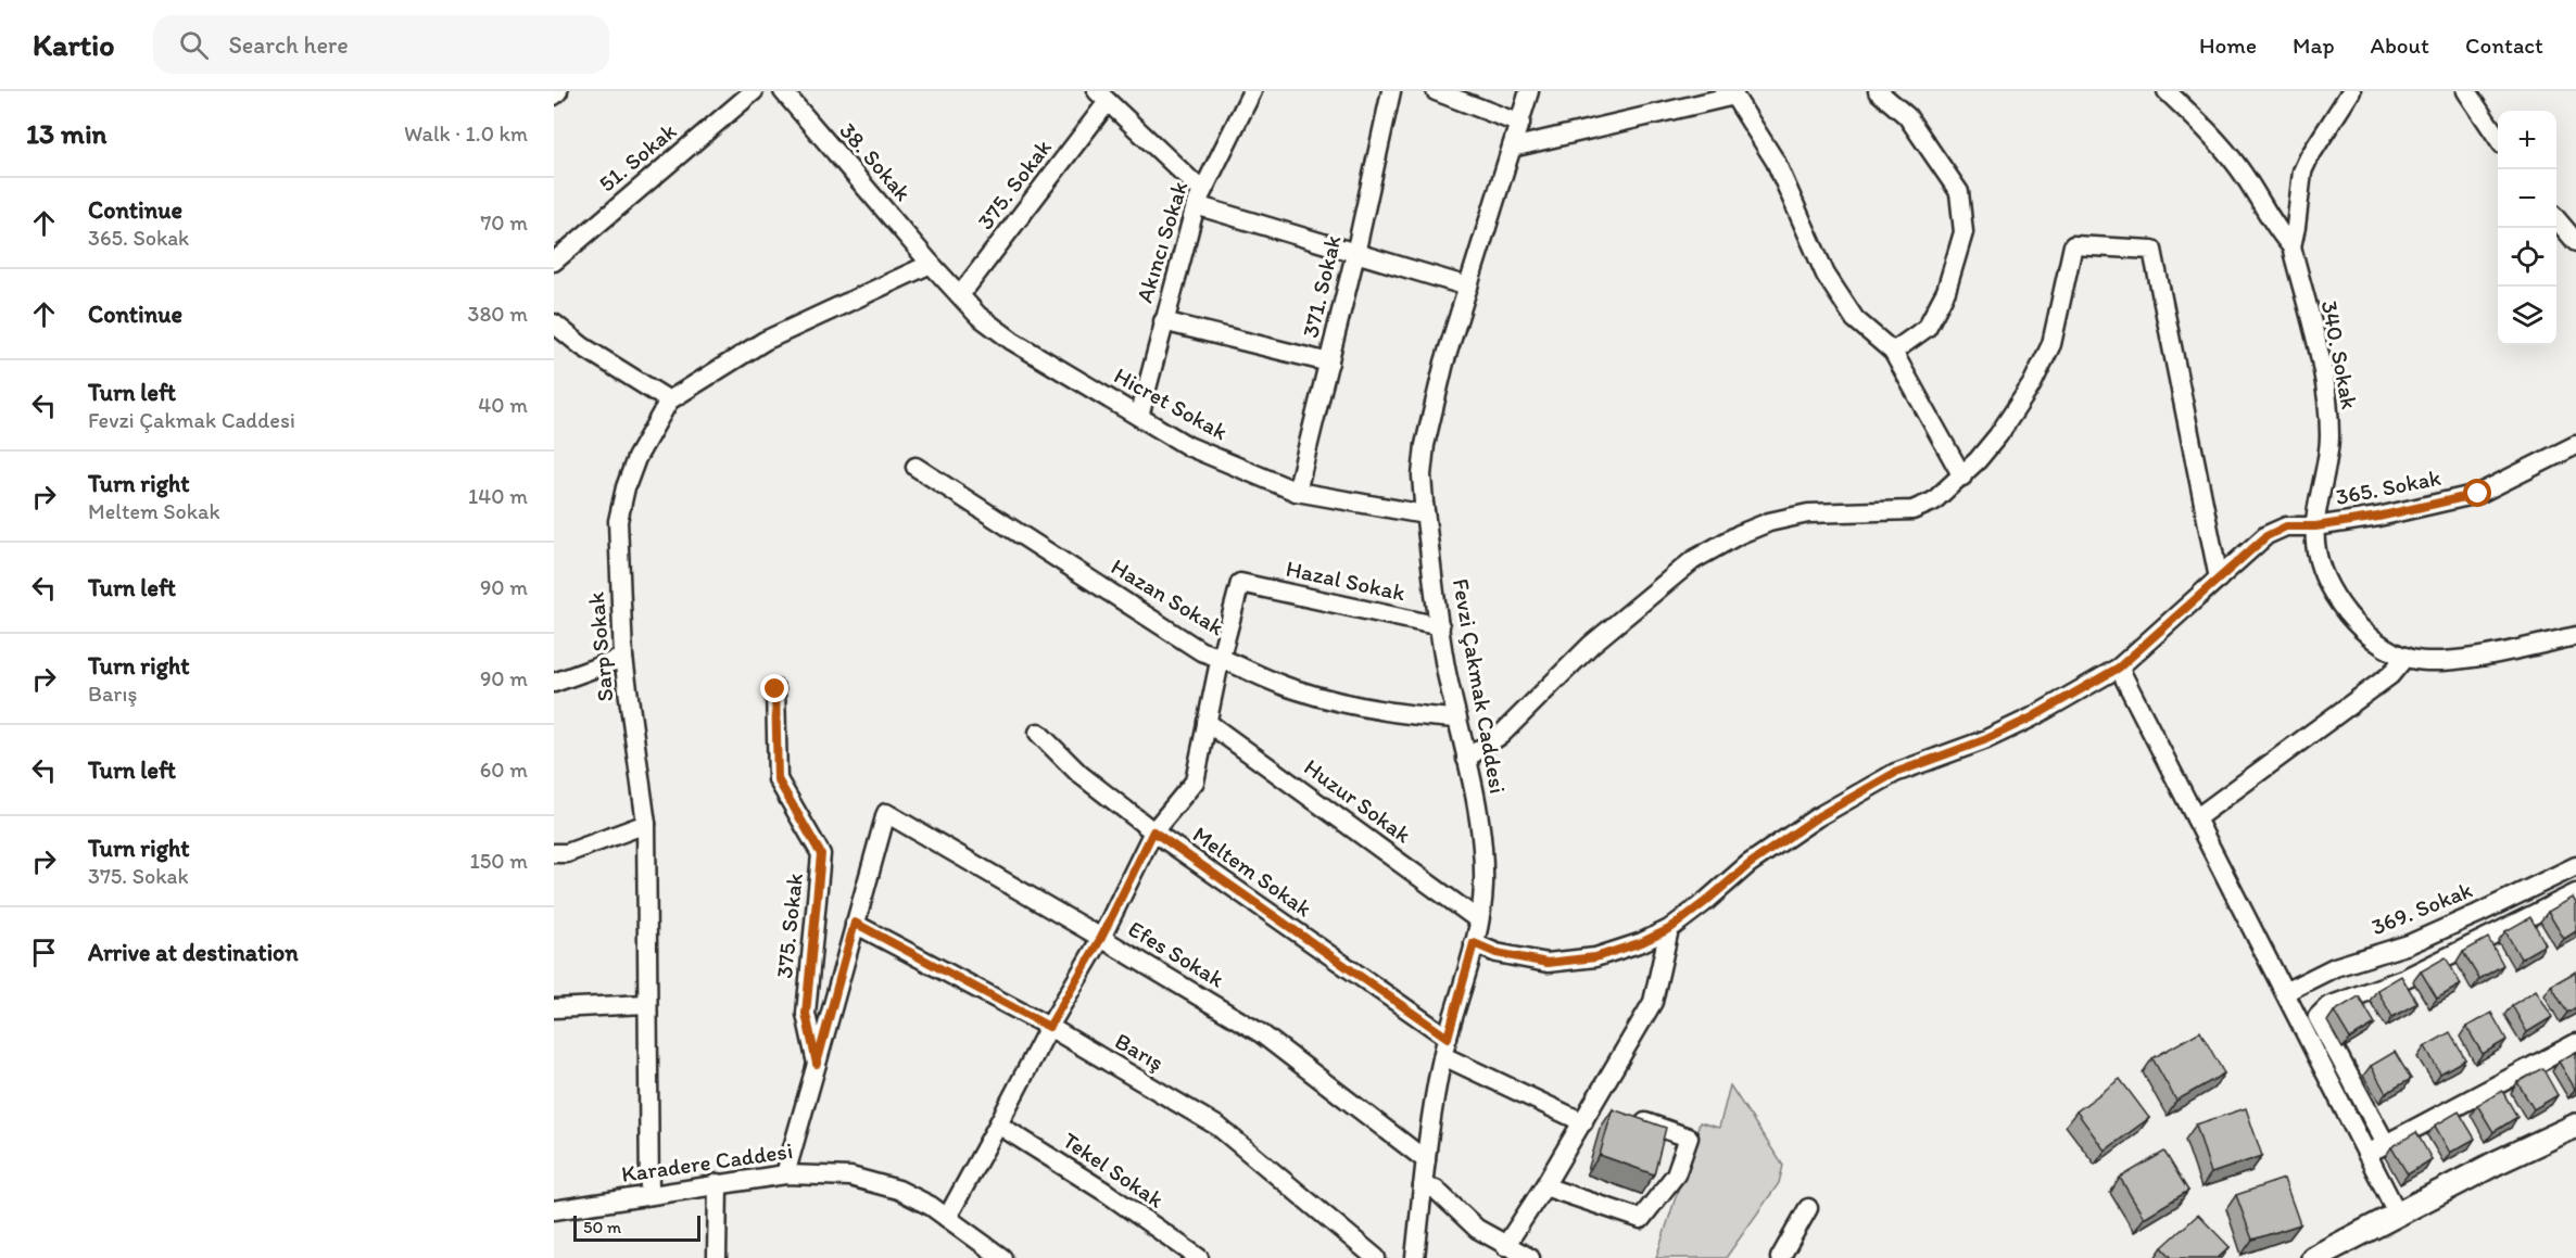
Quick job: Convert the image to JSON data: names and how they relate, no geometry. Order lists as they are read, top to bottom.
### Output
{
  "streets": {
    "street": [
      "51. Sokak",
      "38. Sokak",
      "375. Sokak",
      "Akıncı Sokak",
      "371. Sokak",
      "340. Sokak",
      "Hicret Sokak",
      "365. Sokak",
      "Hazal Sokak",
      "Hazan Sokak",
      "Sarp Sokak",
      "Fevzi Çakmak Caddesi",
      "Huzur Sokak",
      "Meltem Sokak",
      "369. Sokak",
      "Efes Sokak",
      "Barış",
      "Karadere Caddesi",
      "Tekel Sokak"
    ]
  },
  "crossings": [
    ["38. Sokak", "Hicret Sokak"],
    ["38. Sokak", "Sarp Sokak"],
    ["375. Sokak", "Hicret Sokak"],
    ["375. Sokak", "Karadere Caddesi"],
    ["Akıncı Sokak", "Hicret Sokak"],
    ["371. Sokak", "Hicret Sokak"],
    ["340. Sokak", "365. Sokak"],
    ["Hicret Sokak", "Sarp Sokak"],
    ["Hicret Sokak", "Fevzi Çakmak Caddesi"],
    ["365. Sokak", "Fevzi Çakmak Caddesi"],
    ["Hazal Sokak", "Hazan Sokak"],
    ["Hazal Sokak", "Fevzi Çakmak Caddesi"],
    ["Hazan Sokak", "Fevzi Çakmak Caddesi"],
    ["Sarp Sokak", "Karadere Caddesi"],
    ["Fevzi Çakmak Caddesi", "Huzur Sokak"],
    ["Fevzi Çakmak Caddesi", "Meltem Sokak"],
    ["Fevzi Çakmak Caddesi", "Efes Sokak"],
    ["Efes Sokak", "Barış"]
  ],
  "scale_bar": "50 m",
  "page": {
    "header": "Kartio",
    "search": "Search here",
    "nav": [
      "Home",
      "Map",
      "About",
      "Contact"
    ],
    "heading": ["13 min", "Walk · 1.0 km"],
    "map_buttons": ["+", "−"],
    "list": [
      ["Continue", "365. Sokak", "70 m"],
      ["Continue", "380 m"],
      ["Turn left", "Fevzi Çakmak Caddesi", "40 m"],
      ["Turn right", "Meltem Sokak", "140 m"],
      ["Turn left", "90 m"],
      ["Turn right", "Barış", "90 m"],
      ["Turn left", "60 m"],
      ["Turn right", "375. Sokak", "150 m"],
      "Arrive at destination"
    ],
    "scale": "50 m"
  }
}
